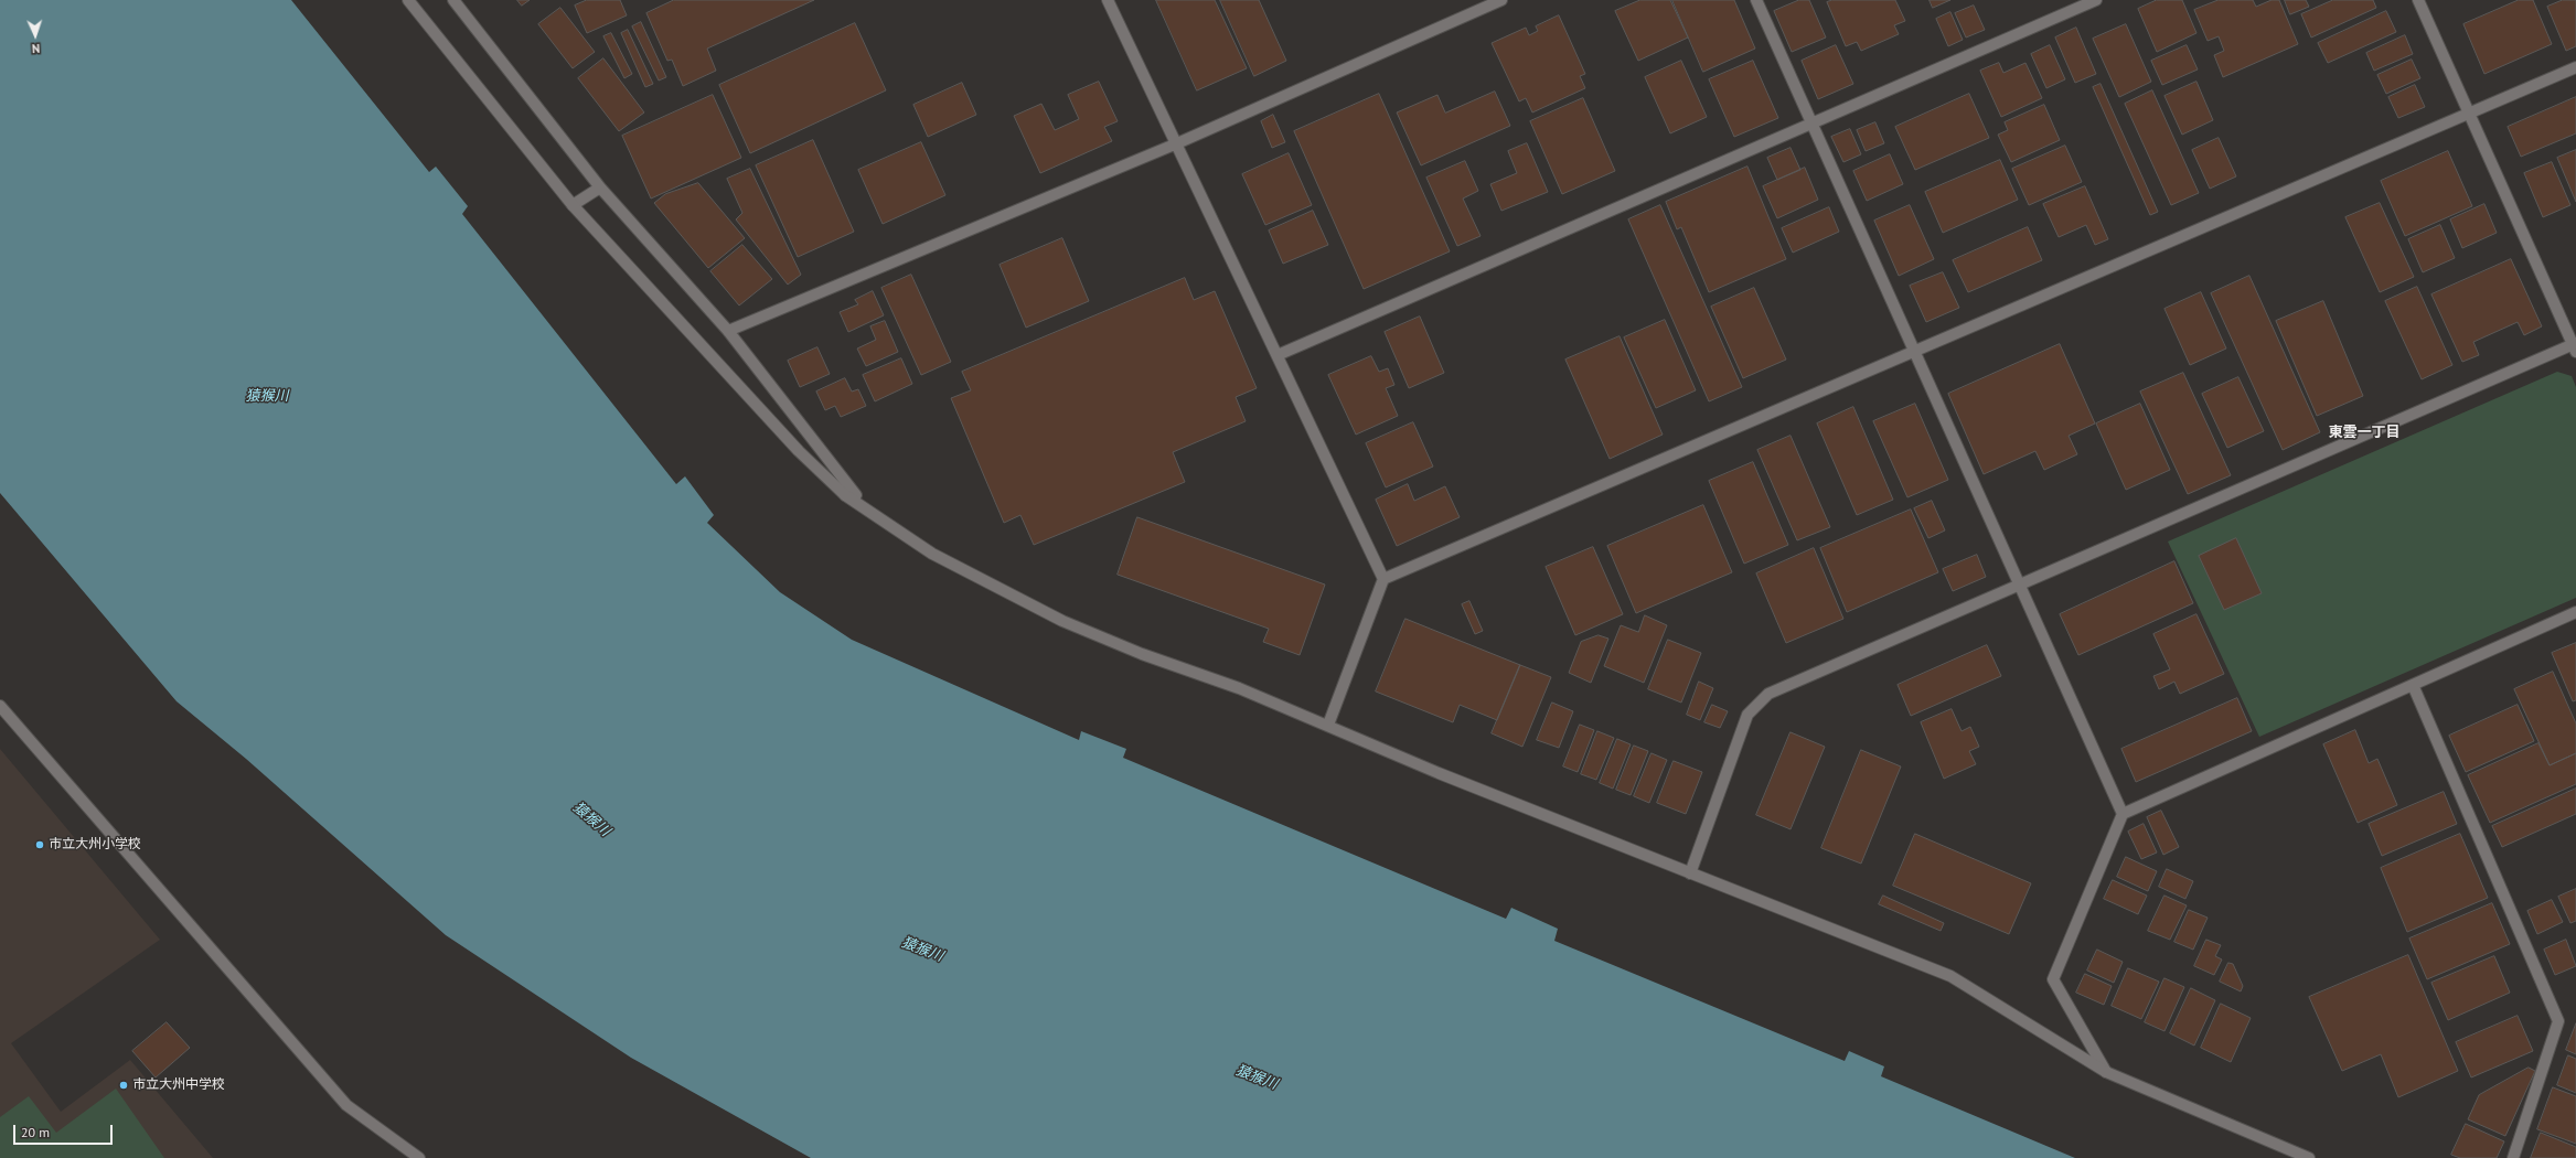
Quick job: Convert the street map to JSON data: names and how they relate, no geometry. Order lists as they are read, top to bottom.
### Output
{
  "districts": ["東雲一丁目"],
  "water": ["猿猴川"],
  "places": ["市立大州小学校", "市立大州中学校"],
  "scale_bar": "20 m",
  "north": "bottom"
}
